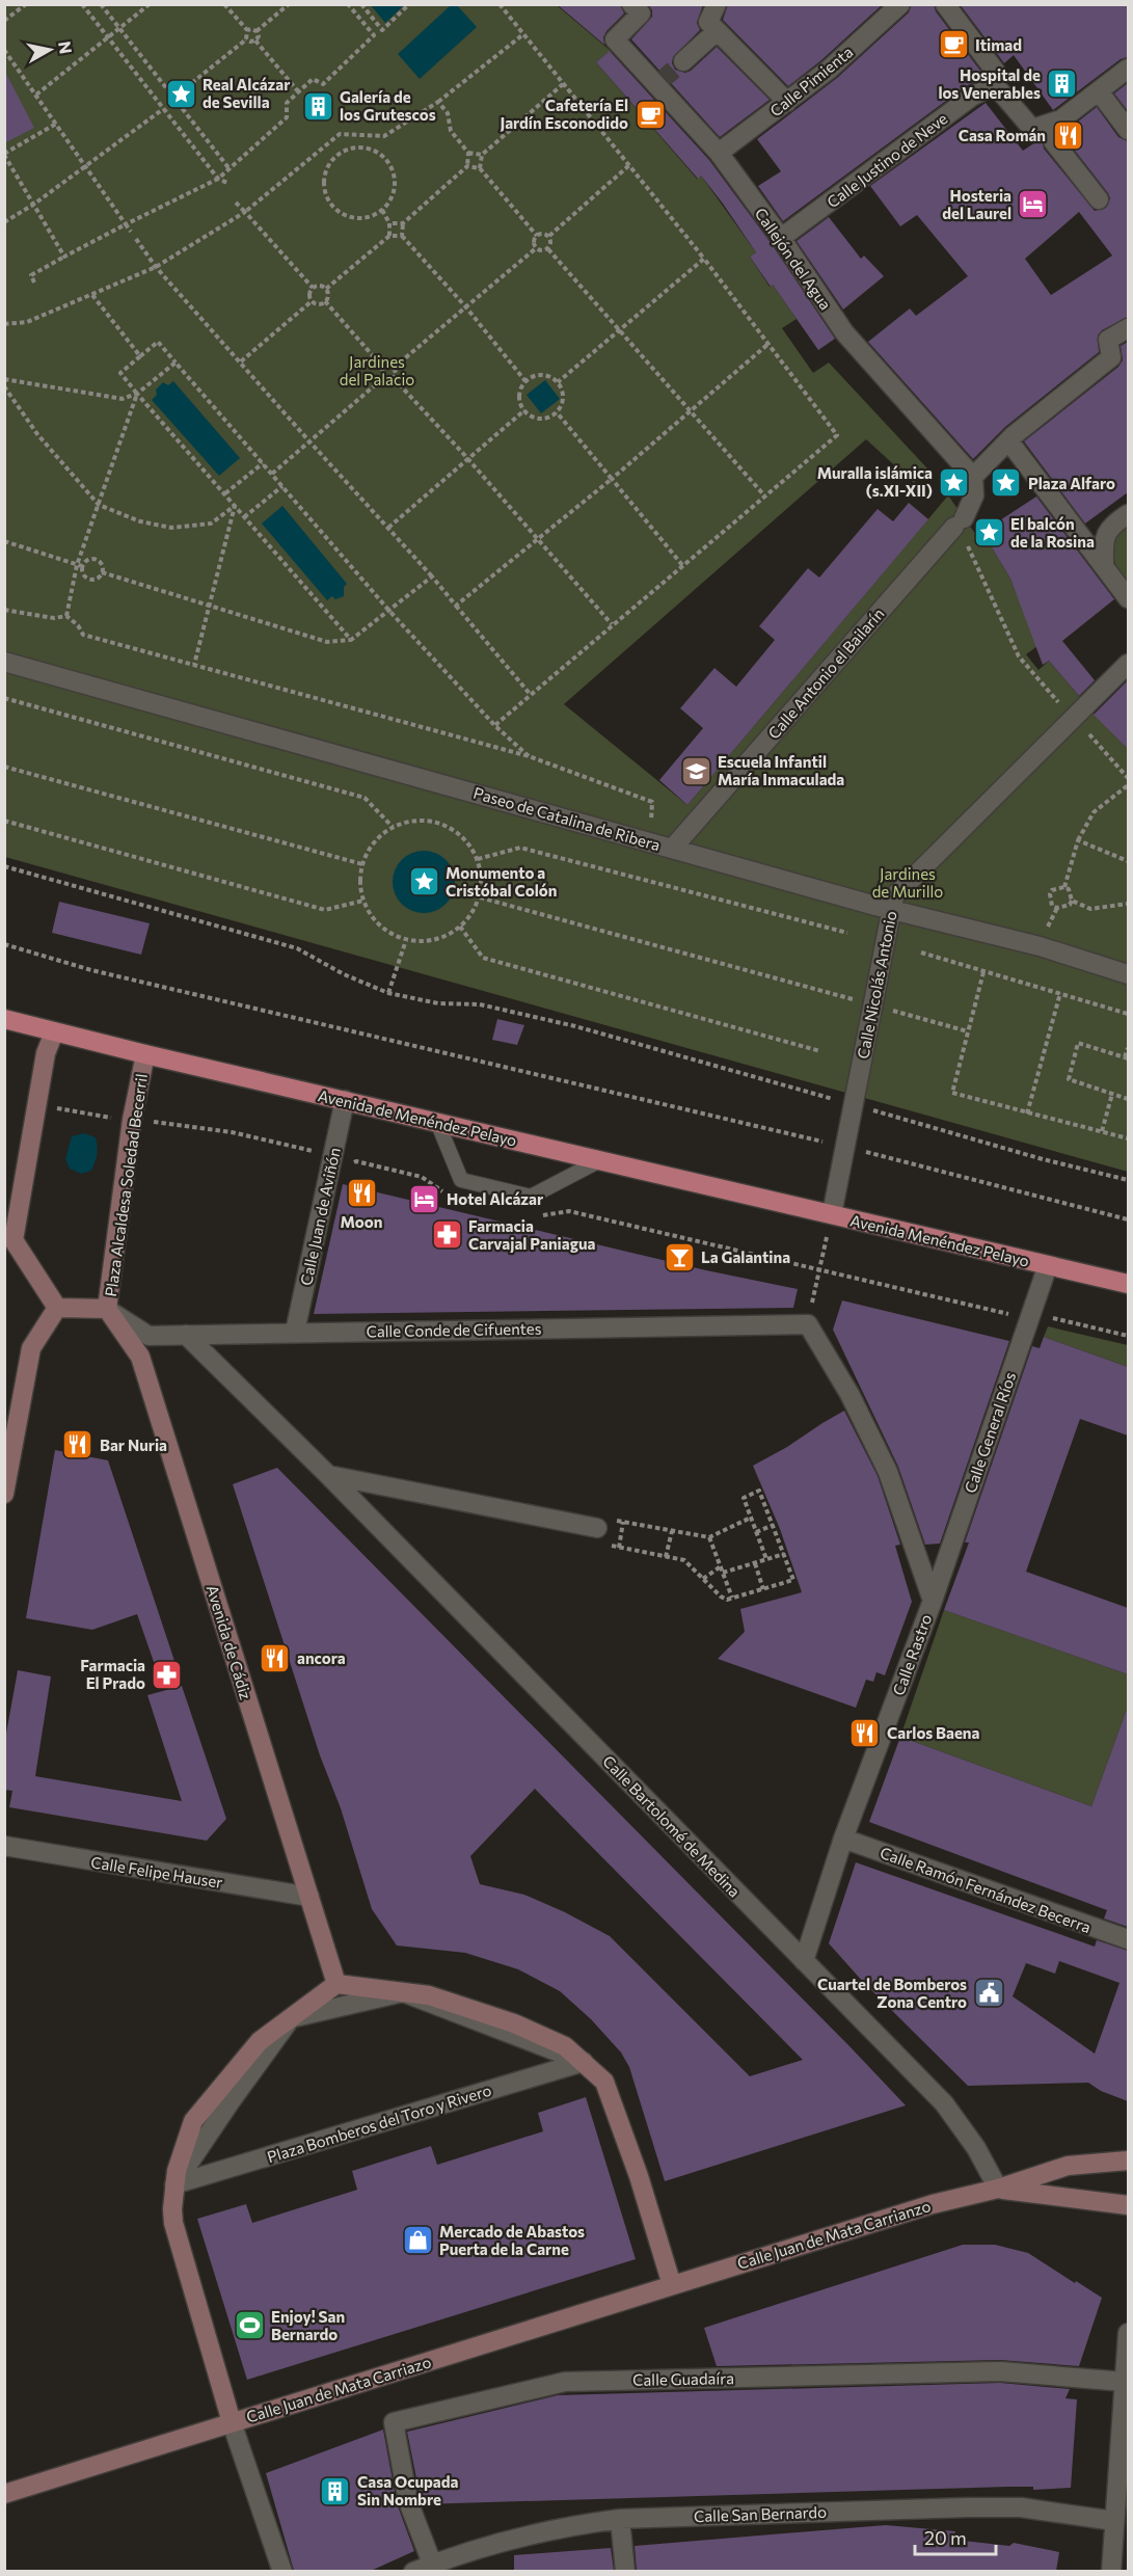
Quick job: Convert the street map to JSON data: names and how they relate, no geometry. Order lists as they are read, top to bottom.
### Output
{
  "streets": {
    "main road": ["Avenida de Menéndez Pelayo", "Avenida Menéndez Pelayo"],
    "street": [
      "Calle Pimienta",
      "Calle Justino de Neve",
      "Callejón del Agua",
      "Calle Antonio el Bailarín",
      "Paseo de Catalina de Ribera",
      "Calle Nicolás Antonio",
      "Plaza Alcaldesa Soledad Becerril",
      "Calle Juan de Aviñón",
      "Calle Conde de Cifuentes",
      "Calle General Ríos",
      "Avenida de Cádiz",
      "Calle Rastro",
      "Calle Bartolomé de Medina",
      "Calle Felipe Hauser",
      "Calle Ramón Fernández Becerra",
      "Plaza Bomberos del Toro y Rivero",
      "Calle Juan de Mata Carrianzo",
      "Calle Guadaíra",
      "Calle Juan de Mata Carriazo",
      "Calle San Bernardo"
    ]
  },
  "crossings": [
    ["Calle Pimienta", "Callejón del Agua"],
    ["Calle Justino de Neve", "Callejón del Agua"],
    ["Calle Antonio el Bailarín", "Paseo de Catalina de Ribera"],
    ["Paseo de Catalina de Ribera", "Calle Nicolás Antonio"],
    ["Calle Nicolás Antonio", "Avenida de Menéndez Pelayo"],
    ["Calle Nicolás Antonio", "Avenida Menéndez Pelayo"],
    ["Avenida de Menéndez Pelayo", "Plaza Alcaldesa Soledad Becerril"],
    ["Avenida de Menéndez Pelayo", "Calle Juan de Aviñón"],
    ["Avenida de Menéndez Pelayo", "Avenida Menéndez Pelayo"],
    ["Plaza Alcaldesa Soledad Becerril", "Calle Conde de Cifuentes"],
    ["Plaza Alcaldesa Soledad Becerril", "Avenida de Cádiz"],
    ["Calle Juan de Aviñón", "Calle Conde de Cifuentes"],
    ["Avenida Menéndez Pelayo", "Calle General Ríos"],
    ["Calle Conde de Cifuentes", "Avenida de Cádiz"],
    ["Calle Conde de Cifuentes", "Calle Rastro"],
    ["Calle Conde de Cifuentes", "Calle Bartolomé de Medina"],
    ["Calle General Ríos", "Calle Rastro"],
    ["Avenida de Cádiz", "Calle Felipe Hauser"],
    ["Calle Rastro", "Calle Bartolomé de Medina"],
    ["Calle Rastro", "Calle Ramón Fernández Becerra"],
    ["Calle Bartolomé de Medina", "Calle Juan de Mata Carrianzo"],
    ["Calle Juan de Mata Carrianzo", "Calle Juan de Mata Carriazo"],
    ["Calle Guadaíra", "Calle San Bernardo"]
  ],
  "parks": ["Jardines del Palacio", "Jardines de Murillo"],
  "places": {
    "cafe": ["Itimad", "Cafetería El Jardín Esconodido"],
    "building": ["Hospital de los Venerables", "Galería de los Grutescos", "Casa Ocupada Sin Nombre"],
    "place": [
      "Real Alcázar de Sevilla",
      "Muralla islámica (s.XI-XII)",
      "Plaza Alfaro",
      "El balcón de la Rosina",
      "Monumento a Cristóbal Colón"
    ],
    "restaurant": [
      "Casa Román",
      "Moon",
      "Bar Nuria",
      "ancora",
      "Carlos Baena"
    ],
    "hotel": ["Hosteria del Laurel", "Hotel Alcázar"],
    "school or university": ["Escuela Infantil María Inmaculada"],
    "pharmacy": ["Farmacia Carvajal Paniagua", "Farmacia El Prado"],
    "bar": ["La Galantina"],
    "public building": ["Cuartel de Bomberos Zona Centro"],
    "shop": ["Mercado de Abastos Puerta de la Carne"],
    "sports": ["Enjoy! San Bernardo"]
  },
  "scale_bar": "20 m",
  "north": "right"
}
